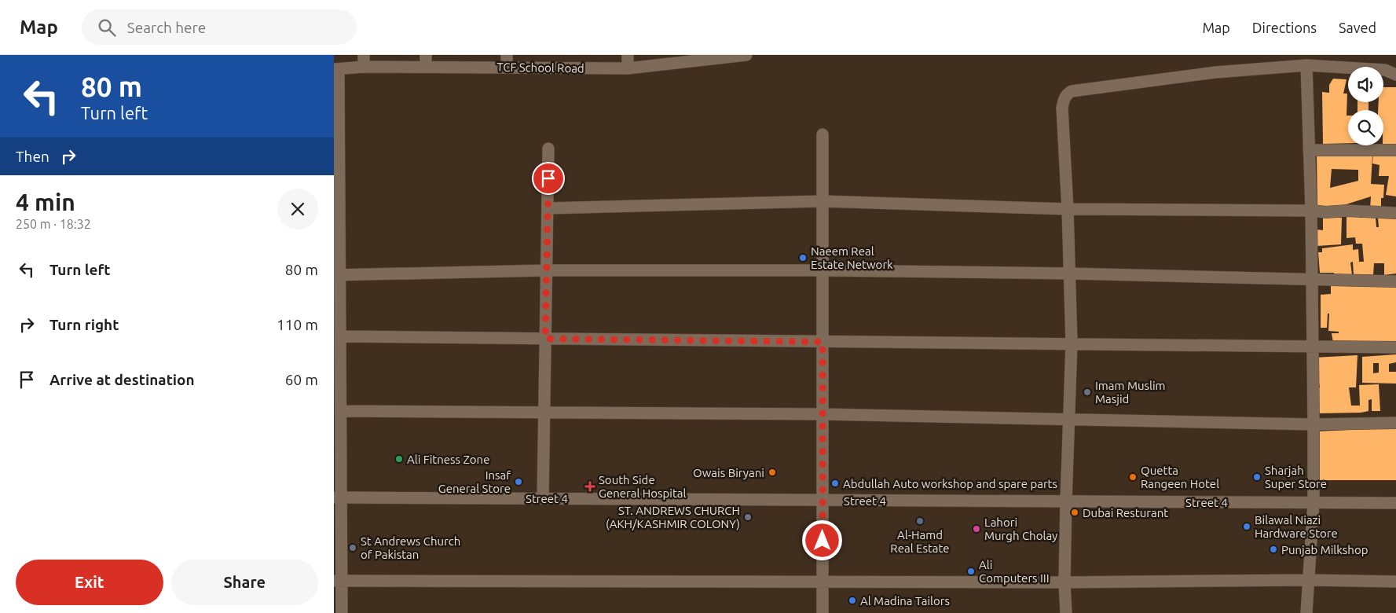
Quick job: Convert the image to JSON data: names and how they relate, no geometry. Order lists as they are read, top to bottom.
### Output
{
  "streets": {
    "street": ["TCF School Road", "Street 4"]
  },
  "places": {
    "other": [
      "Naeem Real Estate Network",
      "Imam Muslim Masjid",
      "Ali Fitness Zone",
      "Owais Biryani",
      "Quetta Rangeen Hotel",
      "Sharjah Super Store",
      "Insaf General Store",
      "Abdullah Auto workshop and spare parts",
      "Dubai Resturant",
      "ST. ANDREWS CHURCH (AKH/KASHMIR COLONY)",
      "Al-Hamd Real Estate",
      "Bilawal Niazi Hardware Store",
      "Lahori Murgh Cholay",
      "St Andrews Church of Pakistan",
      "Punjab Milkshop",
      "Ali Computers III",
      "Al Madina Tailors"
    ],
    "health": ["South Side General Hospital"]
  },
  "page": {
    "header": "Map",
    "search": "Search here",
    "nav": ["Map", "Directions", "Saved"],
    "turn": ["80 m", "Turn left"],
    "then": "Then",
    "heading": ["4 min", "250 m · 18:32"],
    "list": [
      {
        "name": "Turn left",
        "value": "80 m"
      },
      {
        "name": "Turn right",
        "value": "110 m"
      },
      {
        "name": "Arrive at destination",
        "value": "60 m"
      }
    ],
    "buttons": ["Exit", "Share"]
  }
}
